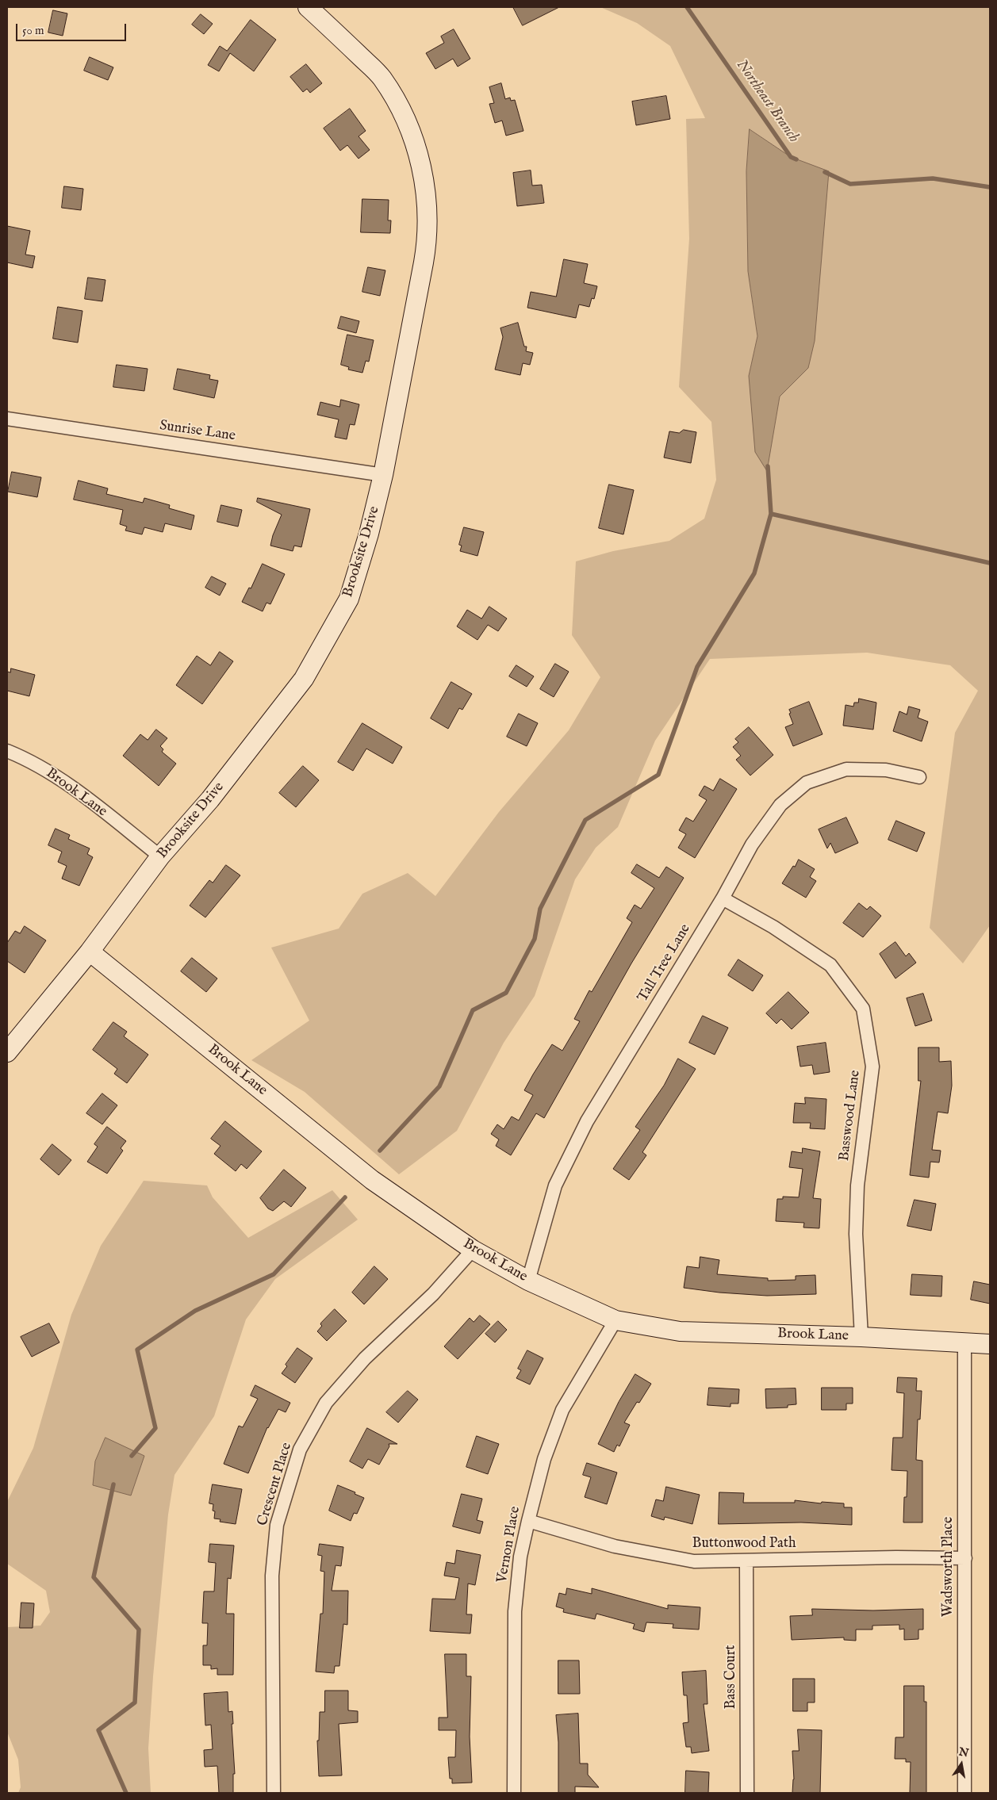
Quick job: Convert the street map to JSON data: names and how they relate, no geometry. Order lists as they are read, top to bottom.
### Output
{
  "streets": {
    "street": [
      "Sunrise Lane",
      "Brooksite Drive",
      "Brook Lane",
      "Tall Tree Lane",
      "Basswood Lane",
      "Crescent Place",
      "Buttonwood Path",
      "Vernon Place",
      "Wadsworth Place",
      "Bass Court"
    ]
  },
  "crossings": [
    ["Sunrise Lane", "Brooksite Drive"],
    ["Brooksite Drive", "Brook Lane"],
    ["Brook Lane", "Tall Tree Lane"],
    ["Brook Lane", "Basswood Lane"],
    ["Brook Lane", "Crescent Place"],
    ["Brook Lane", "Vernon Place"],
    ["Brook Lane", "Wadsworth Place"],
    ["Tall Tree Lane", "Basswood Lane"],
    ["Buttonwood Path", "Vernon Place"],
    ["Buttonwood Path", "Wadsworth Place"],
    ["Buttonwood Path", "Bass Court"]
  ],
  "water": ["Northeast Branch"],
  "scale_bar": "50 m",
  "north": "top"
}
